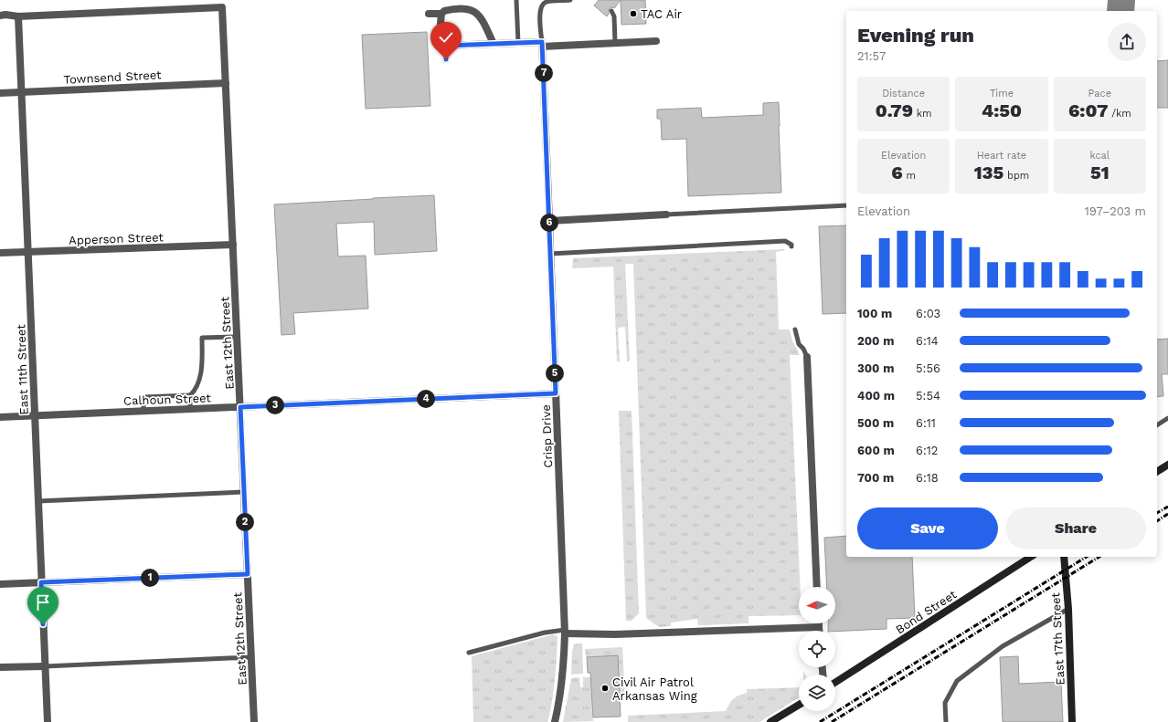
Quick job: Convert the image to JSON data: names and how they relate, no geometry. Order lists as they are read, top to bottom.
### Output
{
  "streets": {
    "street": [
      "Townsend Street",
      "Apperson Street",
      "East 12th Street",
      "East 11th Street",
      "Calhoun Street",
      "Crisp Drive",
      "Bond Street",
      "East 17th Street"
    ]
  },
  "crossings": [
    ["Townsend Street", "East 12th Street"],
    ["Townsend Street", "East 11th Street"],
    ["Apperson Street", "East 12th Street"],
    ["Apperson Street", "East 11th Street"],
    ["East 12th Street", "East 11th Street"],
    ["East 12th Street", "Calhoun Street"],
    ["East 11th Street", "Calhoun Street"],
    ["Calhoun Street", "Crisp Drive"]
  ],
  "places": ["TAC Air", "Civil Air Patrol Arkansas Wing"],
  "north": "left",
  "page": {
    "heading": ["Evening run", "21:57"],
    "pins": [
      "7",
      "6",
      "5",
      "4",
      "3",
      "2",
      "1"
    ],
    "stats": [
      ["Distance", "0.79 km"],
      ["Time", "4:50"],
      ["Pace", "6:07 /km"],
      ["Elevation", "6 m"],
      ["Heart rate", "135 bpm"],
      ["kcal", "51"]
    ],
    "chart": ["Elevation", "197–203 m"],
    "list": [
      {
        "name": "100 m",
        "note": "6:03"
      },
      {
        "name": "200 m",
        "note": "6:14"
      },
      {
        "name": "300 m",
        "note": "5:56"
      },
      {
        "name": "400 m",
        "note": "5:54"
      },
      {
        "name": "500 m",
        "note": "6:11"
      },
      {
        "name": "600 m",
        "note": "6:12"
      },
      {
        "name": "700 m",
        "note": "6:18"
      }
    ],
    "buttons": ["Save", "Share"]
  }
}
